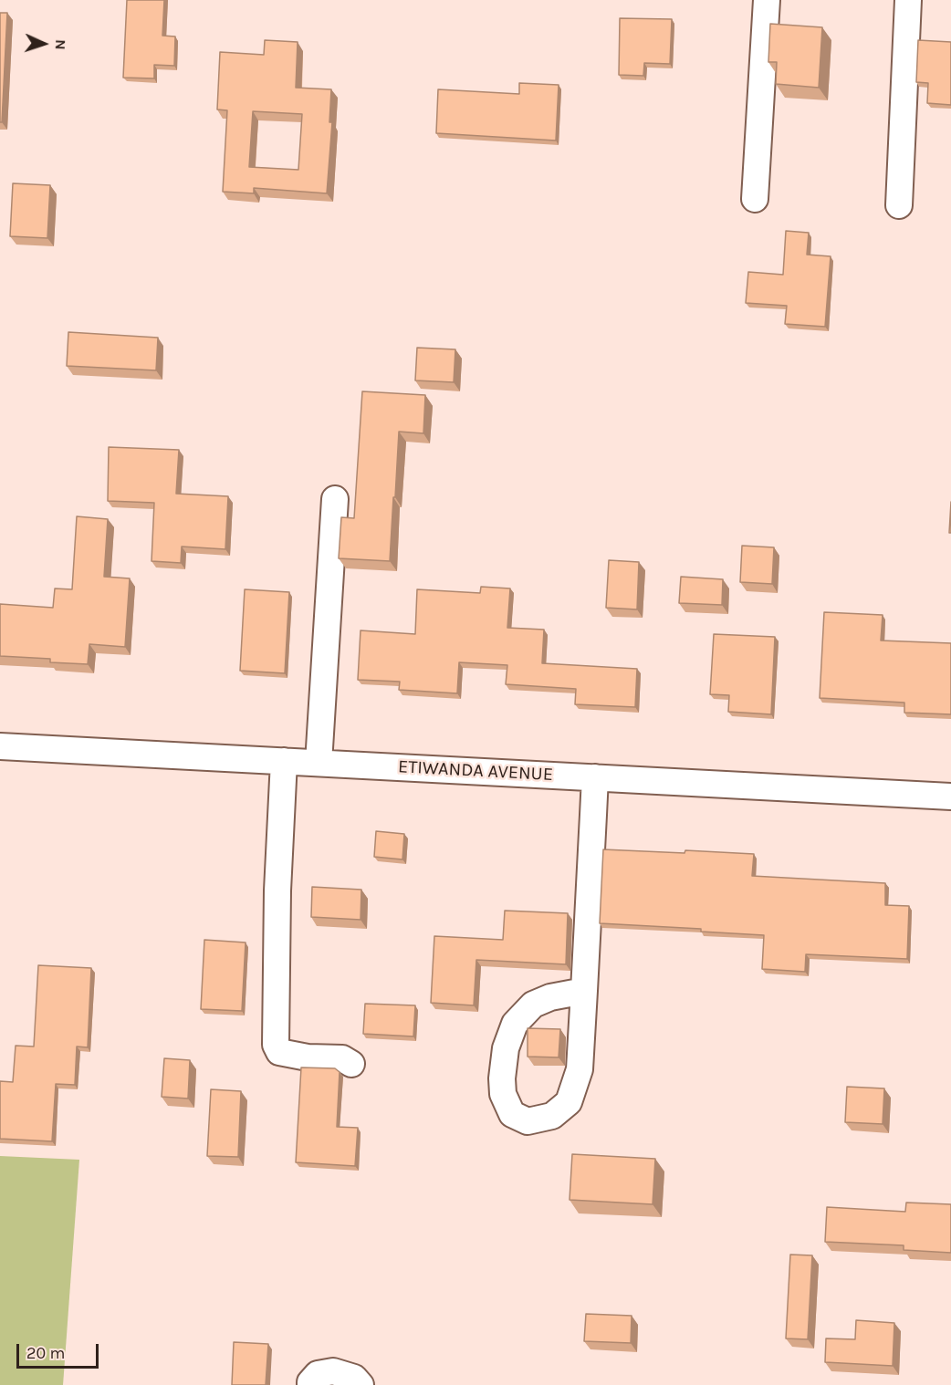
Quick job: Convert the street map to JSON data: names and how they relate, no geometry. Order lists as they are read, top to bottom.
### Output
{
  "streets": {
    "street": ["ETIWANDA AVENUE"]
  },
  "scale_bar": "20 m",
  "north": "right"
}
